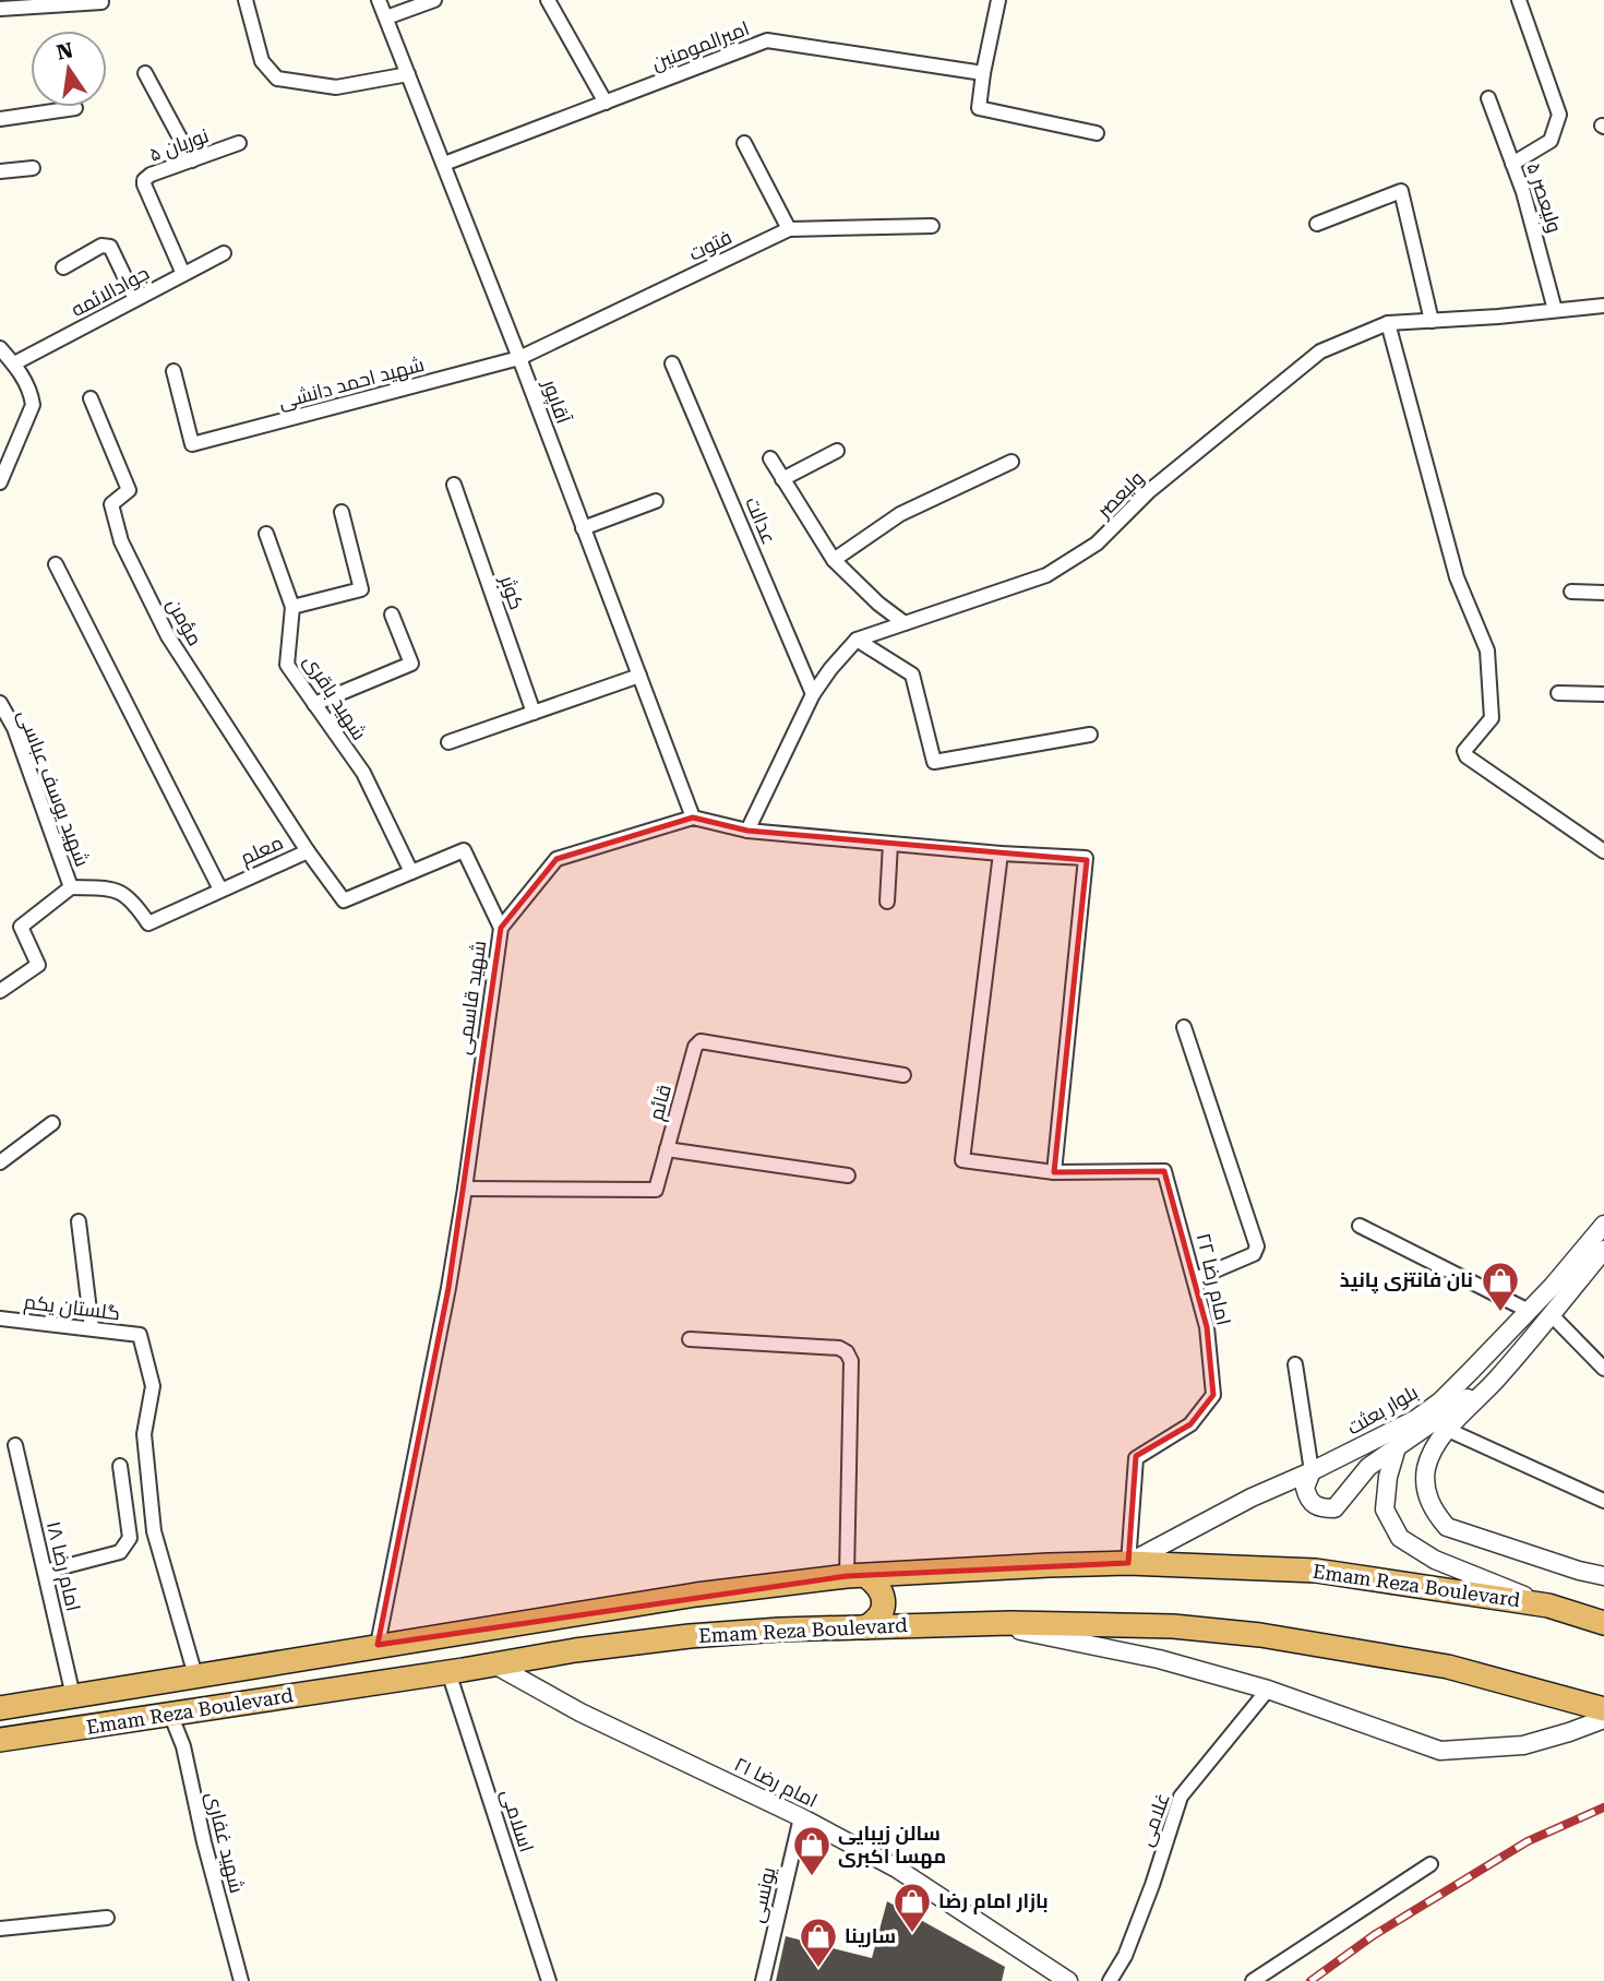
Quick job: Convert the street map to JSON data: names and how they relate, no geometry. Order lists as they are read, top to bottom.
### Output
{
  "streets": {
    "highway": ["Emam Reza Boulevard"],
    "street": [
      "اميرالمومنين",
      "نوریان ۵",
      "ولیعصر ۵",
      "فتوت",
      "جوادالائمه",
      "شهید احمد دانشی",
      "آقاپور",
      "ولیعصر",
      "عدالت",
      "کوثر",
      "مؤمن",
      "شهید باقری",
      "شهید یوسف عباسی",
      "معلم",
      "شهید قاسمی",
      "قائم",
      "امام رضا ۲۲",
      "گلستان یکم",
      "بلوار بعثت",
      "امام رضا ۱۸",
      "امام رضا ۲۱",
      "غلامی",
      "اسلامی",
      "شهید غفاری",
      "یونسی"
    ]
  },
  "crossings": [
    ["اميرالمومنين", "آقاپور"],
    ["نوریان ۵", "جوادالائمه"],
    ["ولیعصر ۵", "ولیعصر"],
    ["فتوت", "شهید احمد دانشی"],
    ["فتوت", "آقاپور"],
    ["شهید احمد دانشی", "آقاپور"],
    ["آقاپور", "شهید قاسمی"],
    ["ولیعصر", "عدالت"],
    ["ولیعصر", "شهید قاسمی"],
    ["مؤمن", "معلم"],
    ["شهید باقری", "معلم"],
    ["شهید یوسف عباسی", "معلم"],
    ["معلم", "شهید قاسمی"],
    ["شهید قاسمی", "قائم"],
    ["شهید قاسمی", "امام رضا ۲۲"],
    ["شهید قاسمی", "Emam Reza Boulevard"],
    ["امام رضا ۲۲", "بلوار بعثت"],
    ["امام رضا ۲۲", "Emam Reza Boulevard"],
    ["گلستان یکم", "Emam Reza Boulevard"],
    ["بلوار بعثت", "Emam Reza Boulevard"],
    ["امام رضا ۱۸", "Emam Reza Boulevard"],
    ["Emam Reza Boulevard", "امام رضا ۲۱"],
    ["Emam Reza Boulevard", "اسلامی"],
    ["Emam Reza Boulevard", "شهید غفاری"],
    ["امام رضا ۲۱", "یونسی"]
  ],
  "places": {
    "shop": [
      "نان فانتزی پانیذ",
      "سالن زیبایی مهسا اکبری",
      "بازار امام رضا",
      "سارینا"
    ]
  },
  "north": "top"
}
